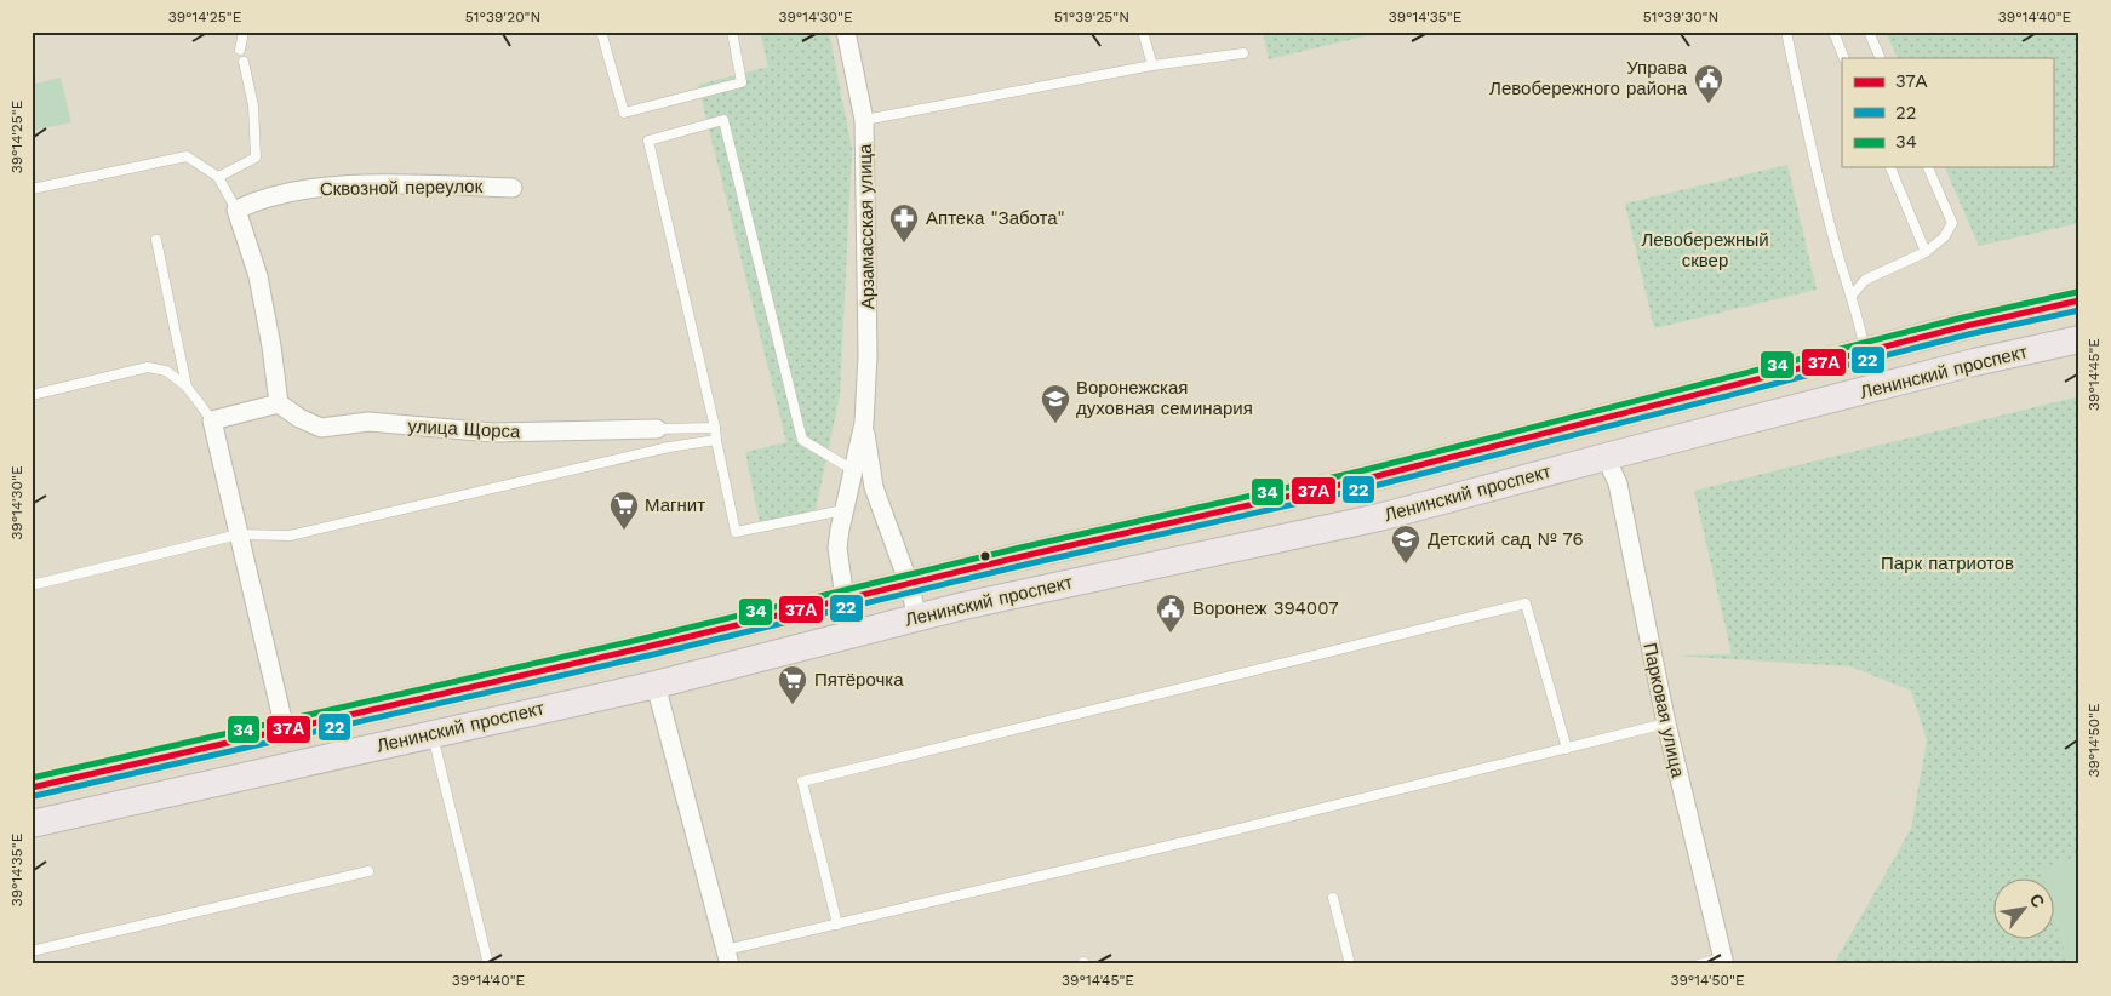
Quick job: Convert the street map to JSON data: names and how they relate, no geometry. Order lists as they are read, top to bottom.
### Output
{
  "streets": {
    "main road": ["Ленинский проспект"],
    "street": [
      "Сквозной переулок",
      "Арзамасская улица",
      "улица Щорса",
      "Парковая улица"
    ]
  },
  "crossings": [
    ["Арзамасская улица", "Ленинский проспект"],
    ["Ленинский проспект", "Парковая улица"]
  ],
  "parks": ["Левобережный сквер", "Парк патриотов"],
  "places": {
    "public building": ["Управа Левобережного района", "Воронеж 394007"],
    "pharmacy": ["Аптека \"Забота\""],
    "school or university": ["Воронежская духовная семинария", "Детский сад № 76"],
    "supermarket": ["Магнит", "Пятёрочка"]
  },
  "lines": ["transit line 34", "transit line 37А", "transit line 22"],
  "legend": ["37А", "22", "34"],
  "north": "top right",
  "coordinates": [
    "39°14'25\"E",
    "51°39'20\"N",
    "39°14'30\"E",
    "51°39'25\"N",
    "39°14'35\"E",
    "51°39'30\"N",
    "39°14'40\"E",
    "39°14'45\"E",
    "39°14'50\"E"
  ]
}
